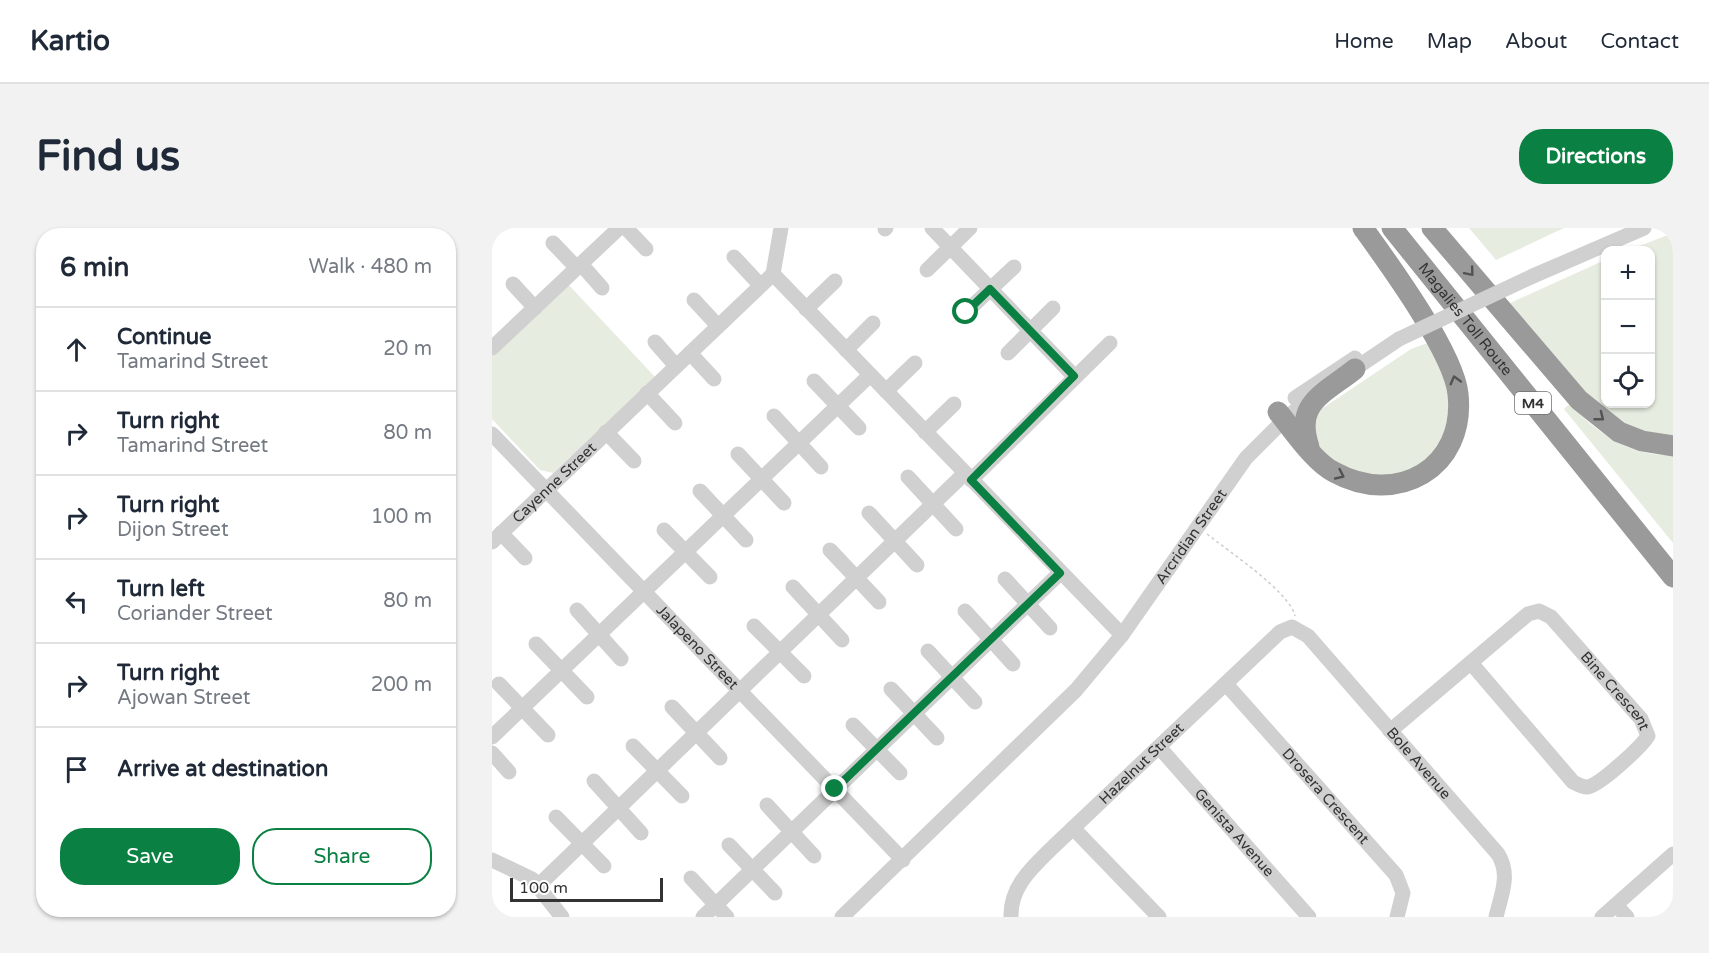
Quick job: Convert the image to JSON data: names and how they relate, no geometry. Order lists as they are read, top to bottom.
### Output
{
  "streets": {
    "highway": ["Magalies Toll Route", "M4"],
    "street": [
      "Cayenne Street",
      "Arcridian Street",
      "Jalapeno Street",
      "Bine Crescent",
      "Bole Avenue",
      "Hazelnut Street",
      "Drosera Crescent",
      "Genista Avenue"
    ]
  },
  "crossings": [
    ["Cayenne Street", "Jalapeno Street"],
    ["Bine Crescent", "Bole Avenue"],
    ["Bole Avenue", "Hazelnut Street"],
    ["Hazelnut Street", "Drosera Crescent"],
    ["Hazelnut Street", "Genista Avenue"]
  ],
  "scale_bar": "100 m",
  "page": {
    "header": "Kartio",
    "nav": [
      "Home",
      "Map",
      "About",
      "Contact"
    ],
    "buttons": [
      "Directions",
      ["Save", "Share"]
    ],
    "title": "Find us",
    "heading": ["6 min", "Walk · 480 m"],
    "map_buttons": ["+", "−"],
    "list": [
      ["Continue", "Tamarind Street", "20 m"],
      ["Turn right", "Tamarind Street", "80 m"],
      ["Turn right", "Dijon Street", "100 m"],
      ["Turn left", "Coriander Street", "80 m"],
      ["Turn right", "Ajowan Street", "200 m"],
      "Arrive at destination"
    ],
    "scale": "100 m"
  }
}
